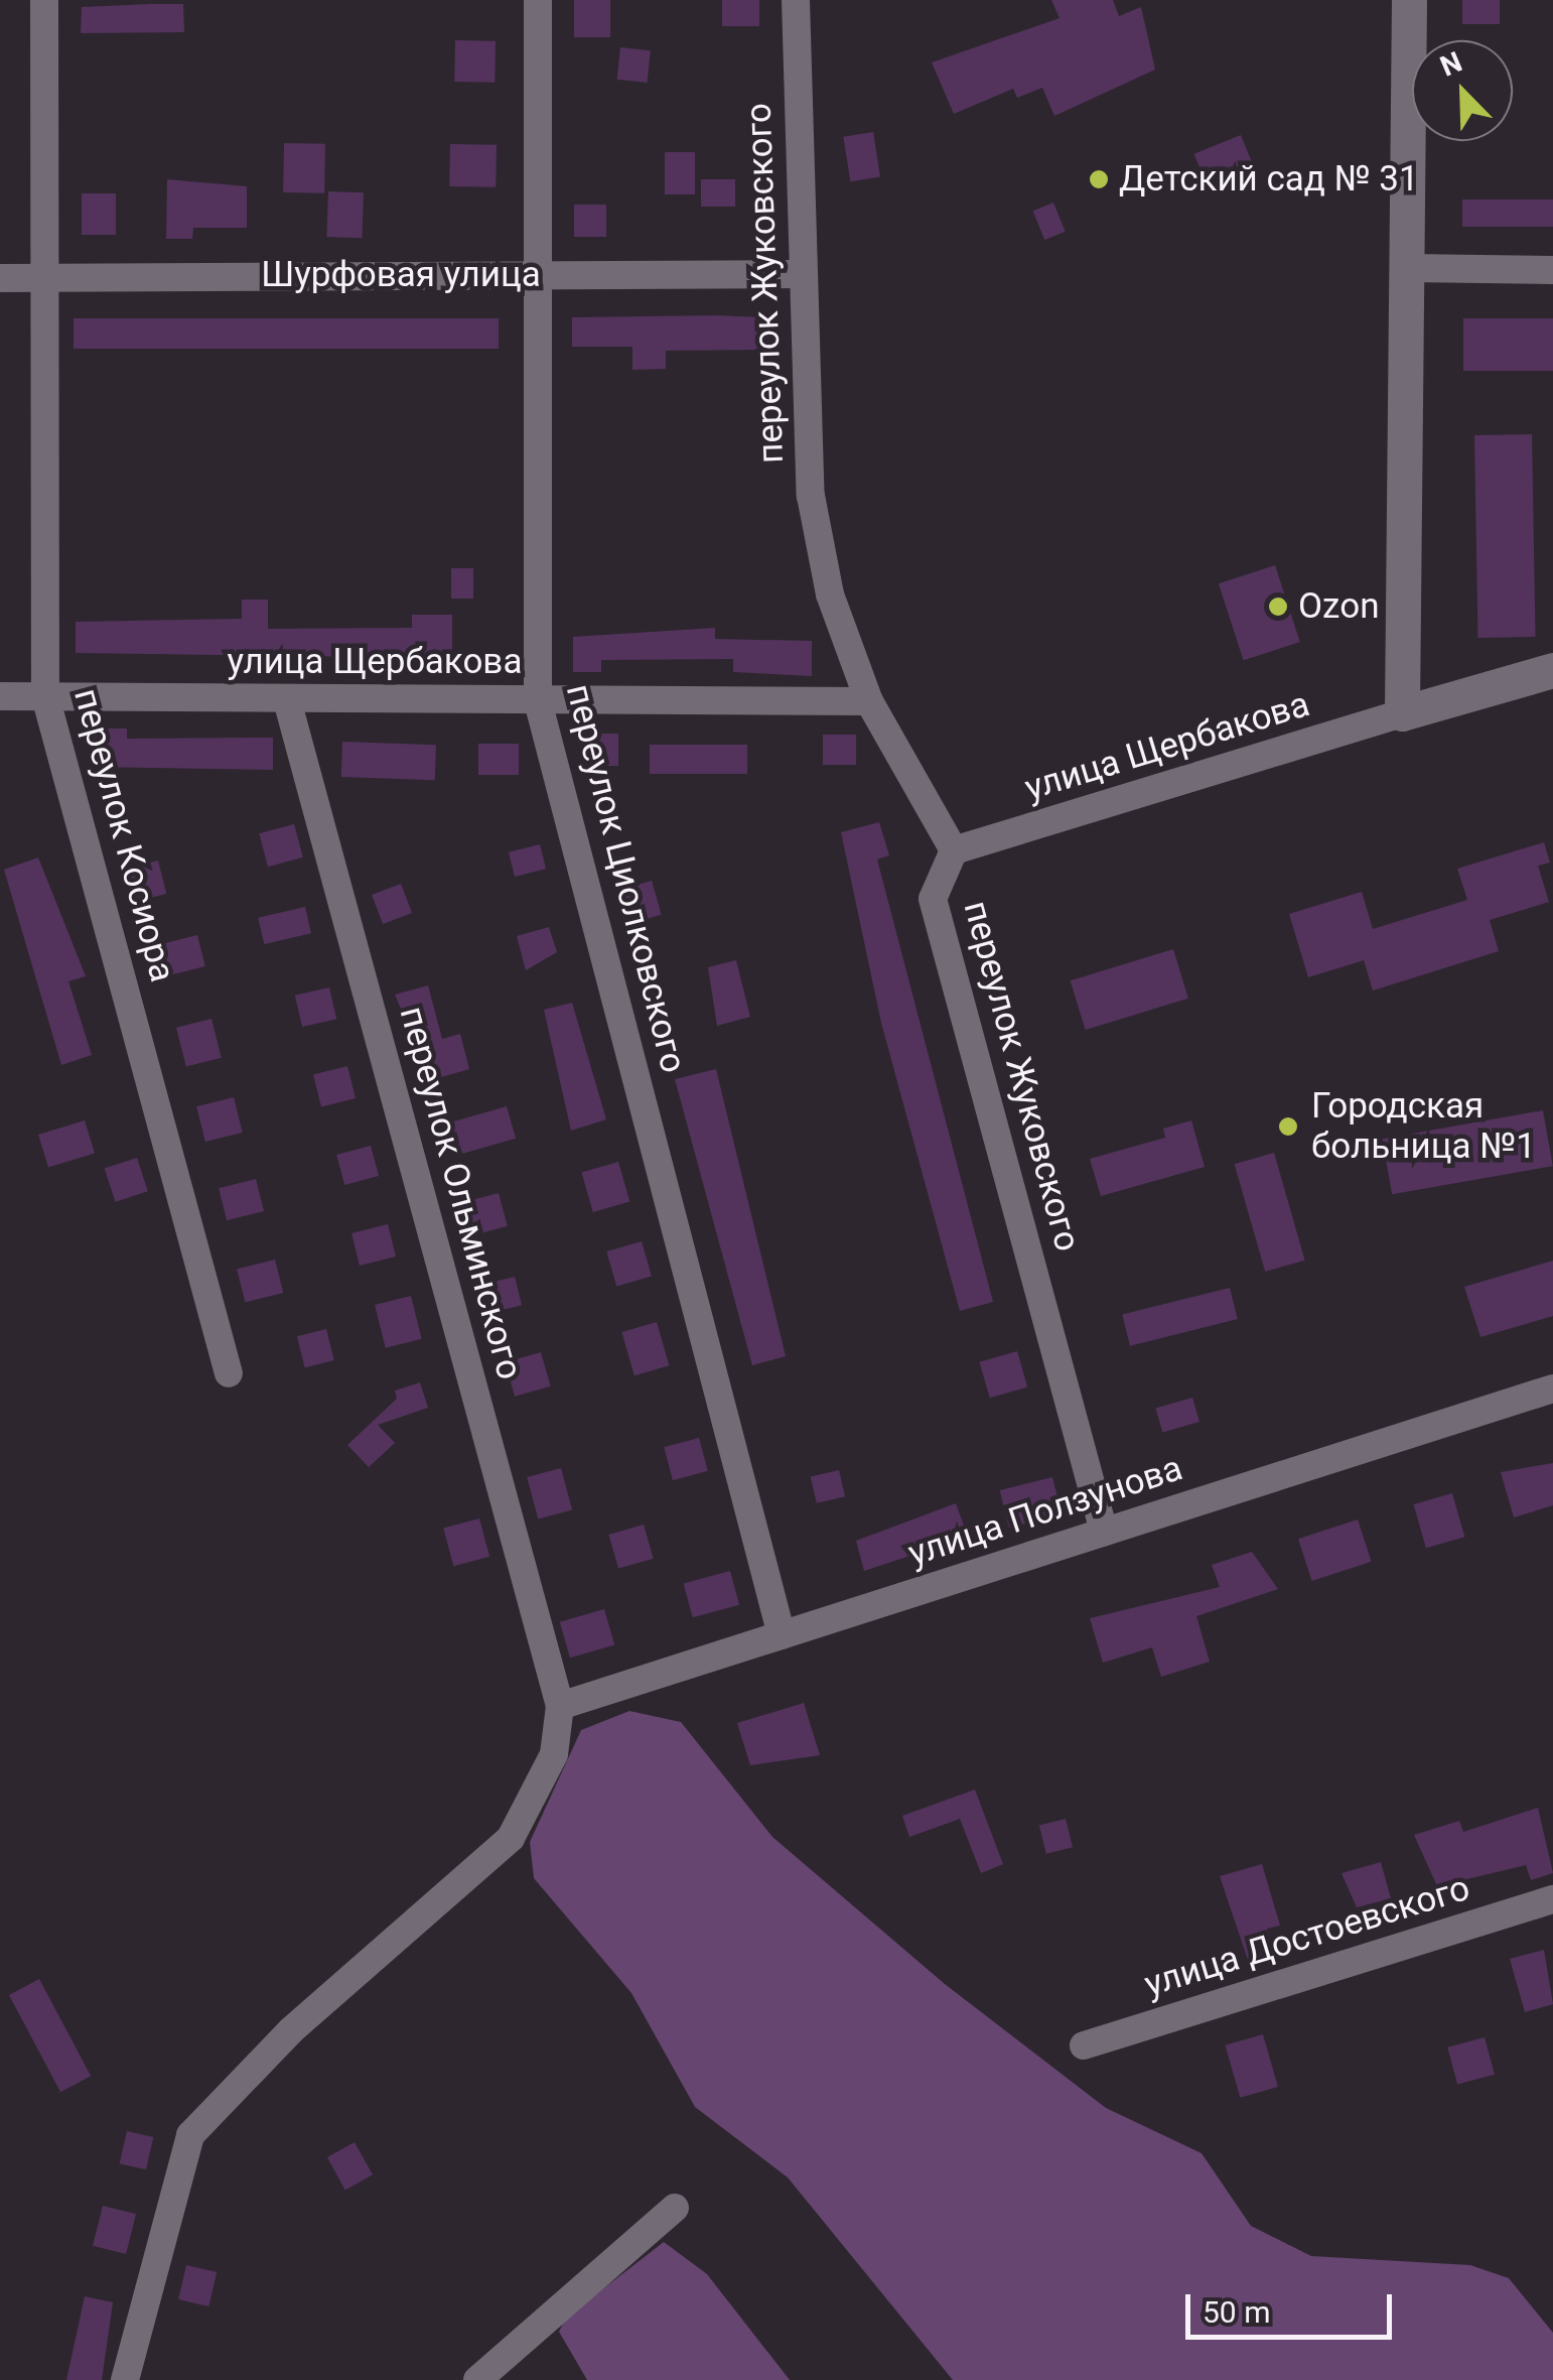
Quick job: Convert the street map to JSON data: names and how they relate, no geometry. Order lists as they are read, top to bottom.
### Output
{
  "streets": {
    "street": [
      "Шурфовая улица",
      "переулок Жуковского",
      "улица Щербакова",
      "переулок Косиора",
      "переулок Циолковского",
      "переулок Ольминского",
      "улица Ползунова",
      "улица Достоевского"
    ]
  },
  "crossings": [
    ["Шурфовая улица", "переулок Жуковского"],
    ["Шурфовая улица", "переулок Косиора"],
    ["Шурфовая улица", "переулок Циолковского"],
    ["переулок Жуковского", "улица Щербакова"],
    ["переулок Жуковского", "улица Ползунова"],
    ["улица Щербакова", "переулок Косиора"],
    ["улица Щербакова", "переулок Циолковского"],
    ["улица Щербакова", "переулок Ольминского"],
    ["переулок Циолковского", "улица Ползунова"],
    ["переулок Ольминского", "улица Ползунова"]
  ],
  "places": ["Детский сад № 31", "Ozon", "Городская больница №1"],
  "scale_bar": "50 m",
  "north": "top left"
}
